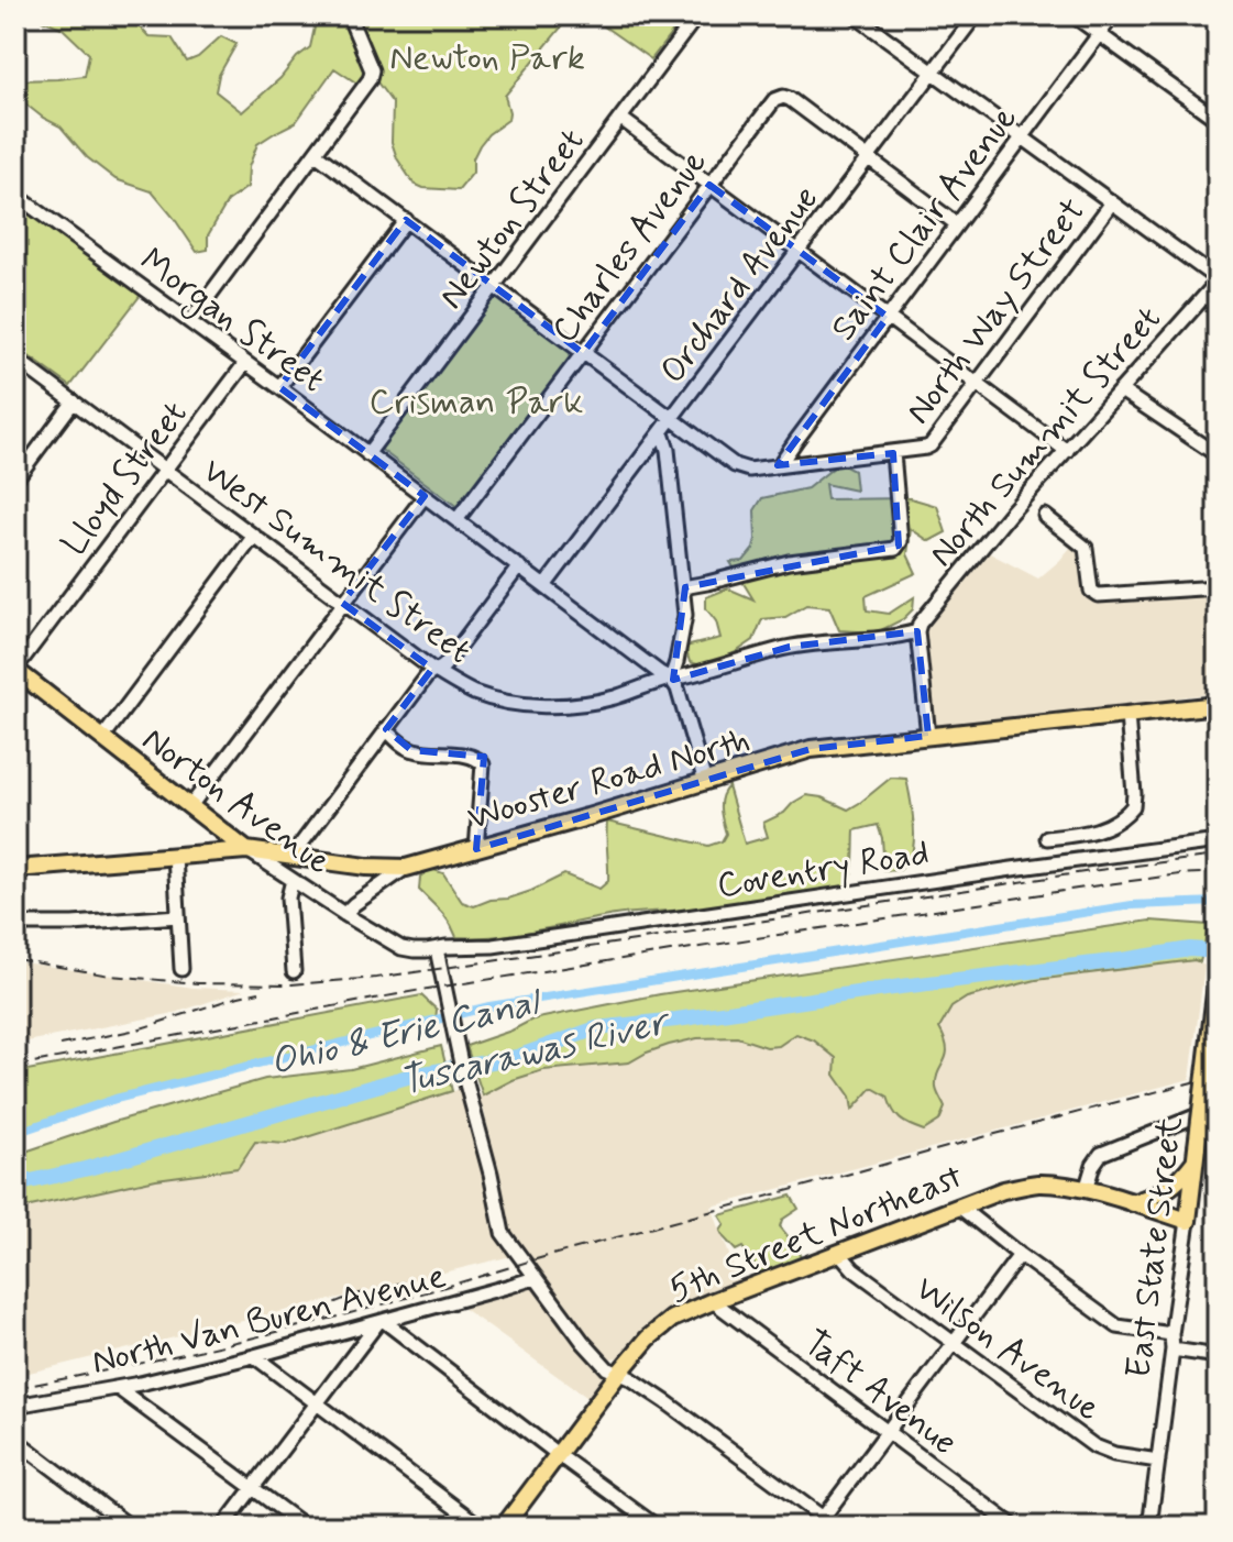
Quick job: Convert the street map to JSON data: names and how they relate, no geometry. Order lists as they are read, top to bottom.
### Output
{
  "streets": {
    "main road": [
      "Wooster Road North",
      "Norton Avenue",
      "5th Street Northeast",
      "East State Street"
    ],
    "street": [
      "Newton Street",
      "Saint Clair Avenue",
      "Charles Avenue",
      "Orchard Avenue",
      "North Way Street",
      "Morgan Street",
      "North Summit Street",
      "Lloyd Street",
      "West Summit Street",
      "Coventry Road",
      "North Van Buren Avenue",
      "Wilson Avenue",
      "Taft Avenue"
    ]
  },
  "crossings": [
    ["Newton Street", "North Way Street"],
    ["Newton Street", "Morgan Street"],
    ["Saint Clair Avenue", "North Way Street"],
    ["Charles Avenue", "Orchard Avenue"],
    ["Charles Avenue", "North Way Street"],
    ["Charles Avenue", "Morgan Street"],
    ["Orchard Avenue", "North Way Street"],
    ["Orchard Avenue", "Morgan Street"],
    ["Morgan Street", "Lloyd Street"],
    ["Morgan Street", "West Summit Street"],
    ["North Summit Street", "West Summit Street"],
    ["Lloyd Street", "West Summit Street"],
    ["Lloyd Street", "Norton Avenue"],
    ["Wooster Road North", "Norton Avenue"],
    ["Norton Avenue", "Coventry Road"],
    ["5th Street Northeast", "East State Street"],
    ["5th Street Northeast", "Wilson Avenue"],
    ["5th Street Northeast", "Taft Avenue"],
    ["East State Street", "Wilson Avenue"]
  ],
  "water": ["Ohio & Erie Canal", "Tuscarawas River"],
  "parks": ["Newton Park", "Crisman Park"]
}
